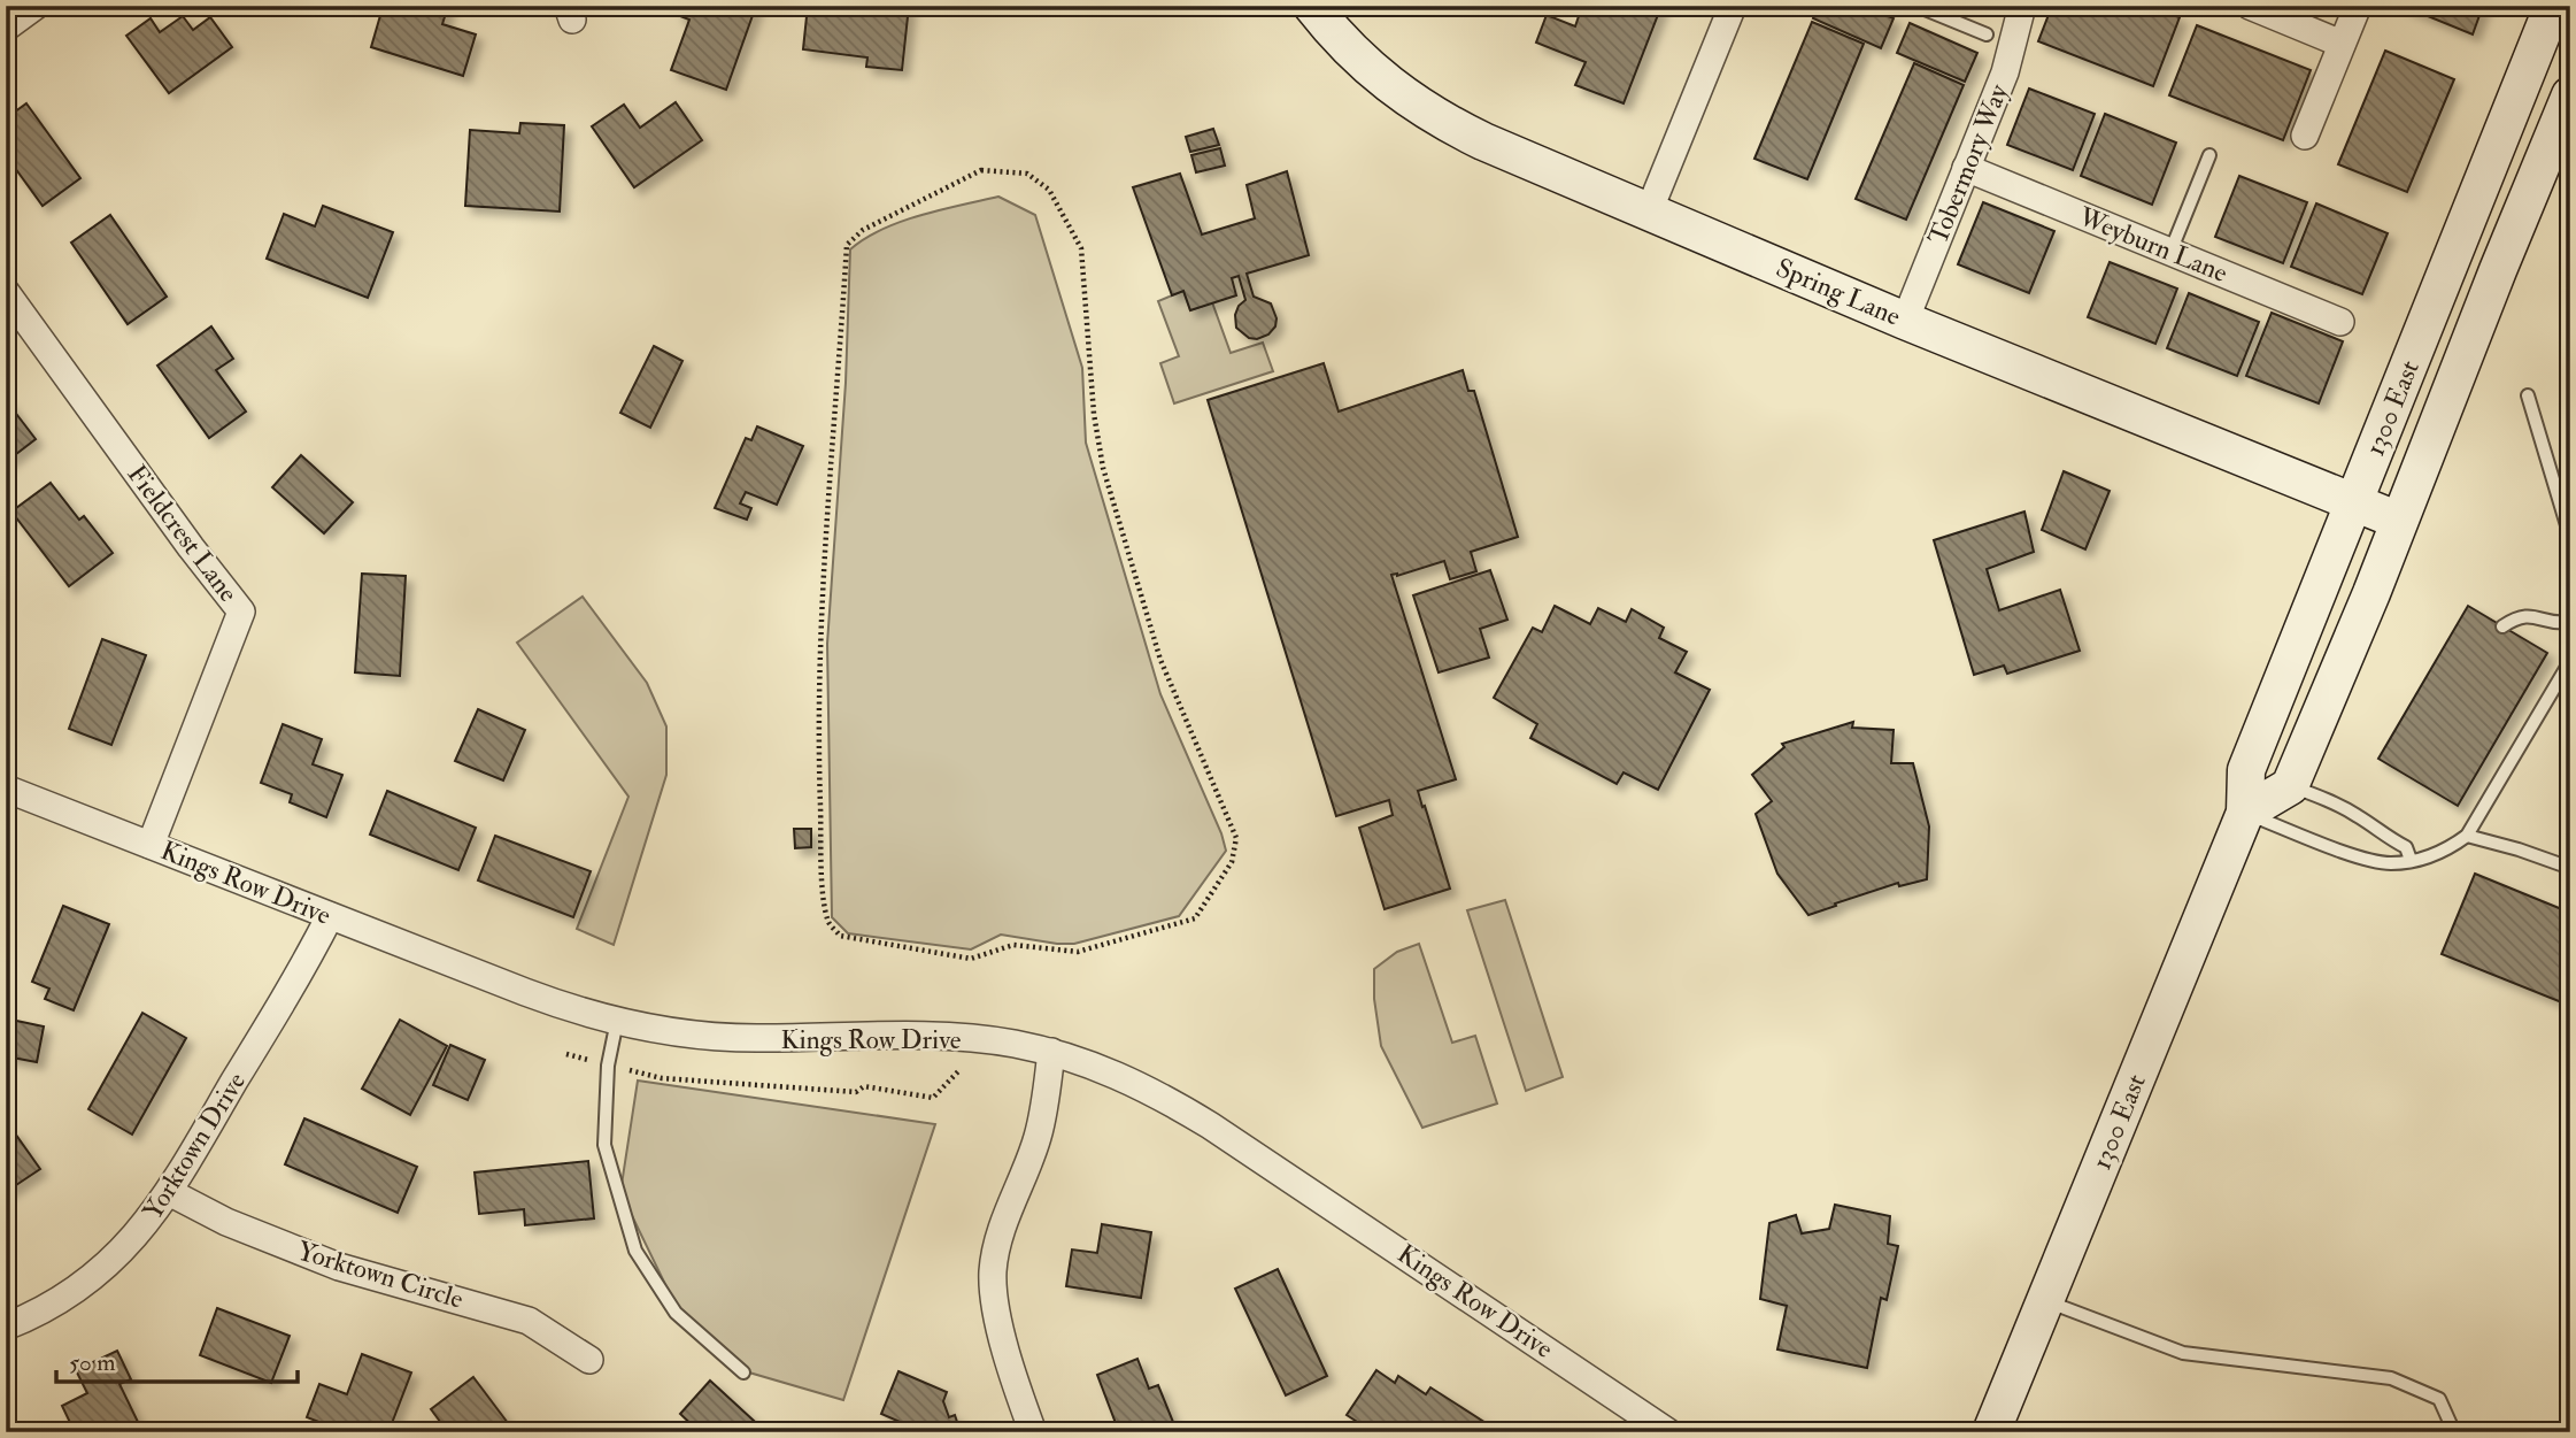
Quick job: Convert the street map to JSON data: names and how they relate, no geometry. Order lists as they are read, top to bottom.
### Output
{
  "streets": {
    "main road": ["Spring Lane", "1300 East"],
    "street": [
      "Tobermory Way",
      "Weyburn Lane",
      "Fieldcrest Lane",
      "Kings Row Drive",
      "Yorktown Drive",
      "Yorktown Circle"
    ]
  },
  "crossings": [
    ["Tobermory Way", "Weyburn Lane"],
    ["Tobermory Way", "Spring Lane"],
    ["Spring Lane", "1300 East"],
    ["Fieldcrest Lane", "Kings Row Drive"],
    ["Kings Row Drive", "Yorktown Drive"],
    ["Yorktown Drive", "Yorktown Circle"]
  ],
  "scale_bar": "50 m"
}
